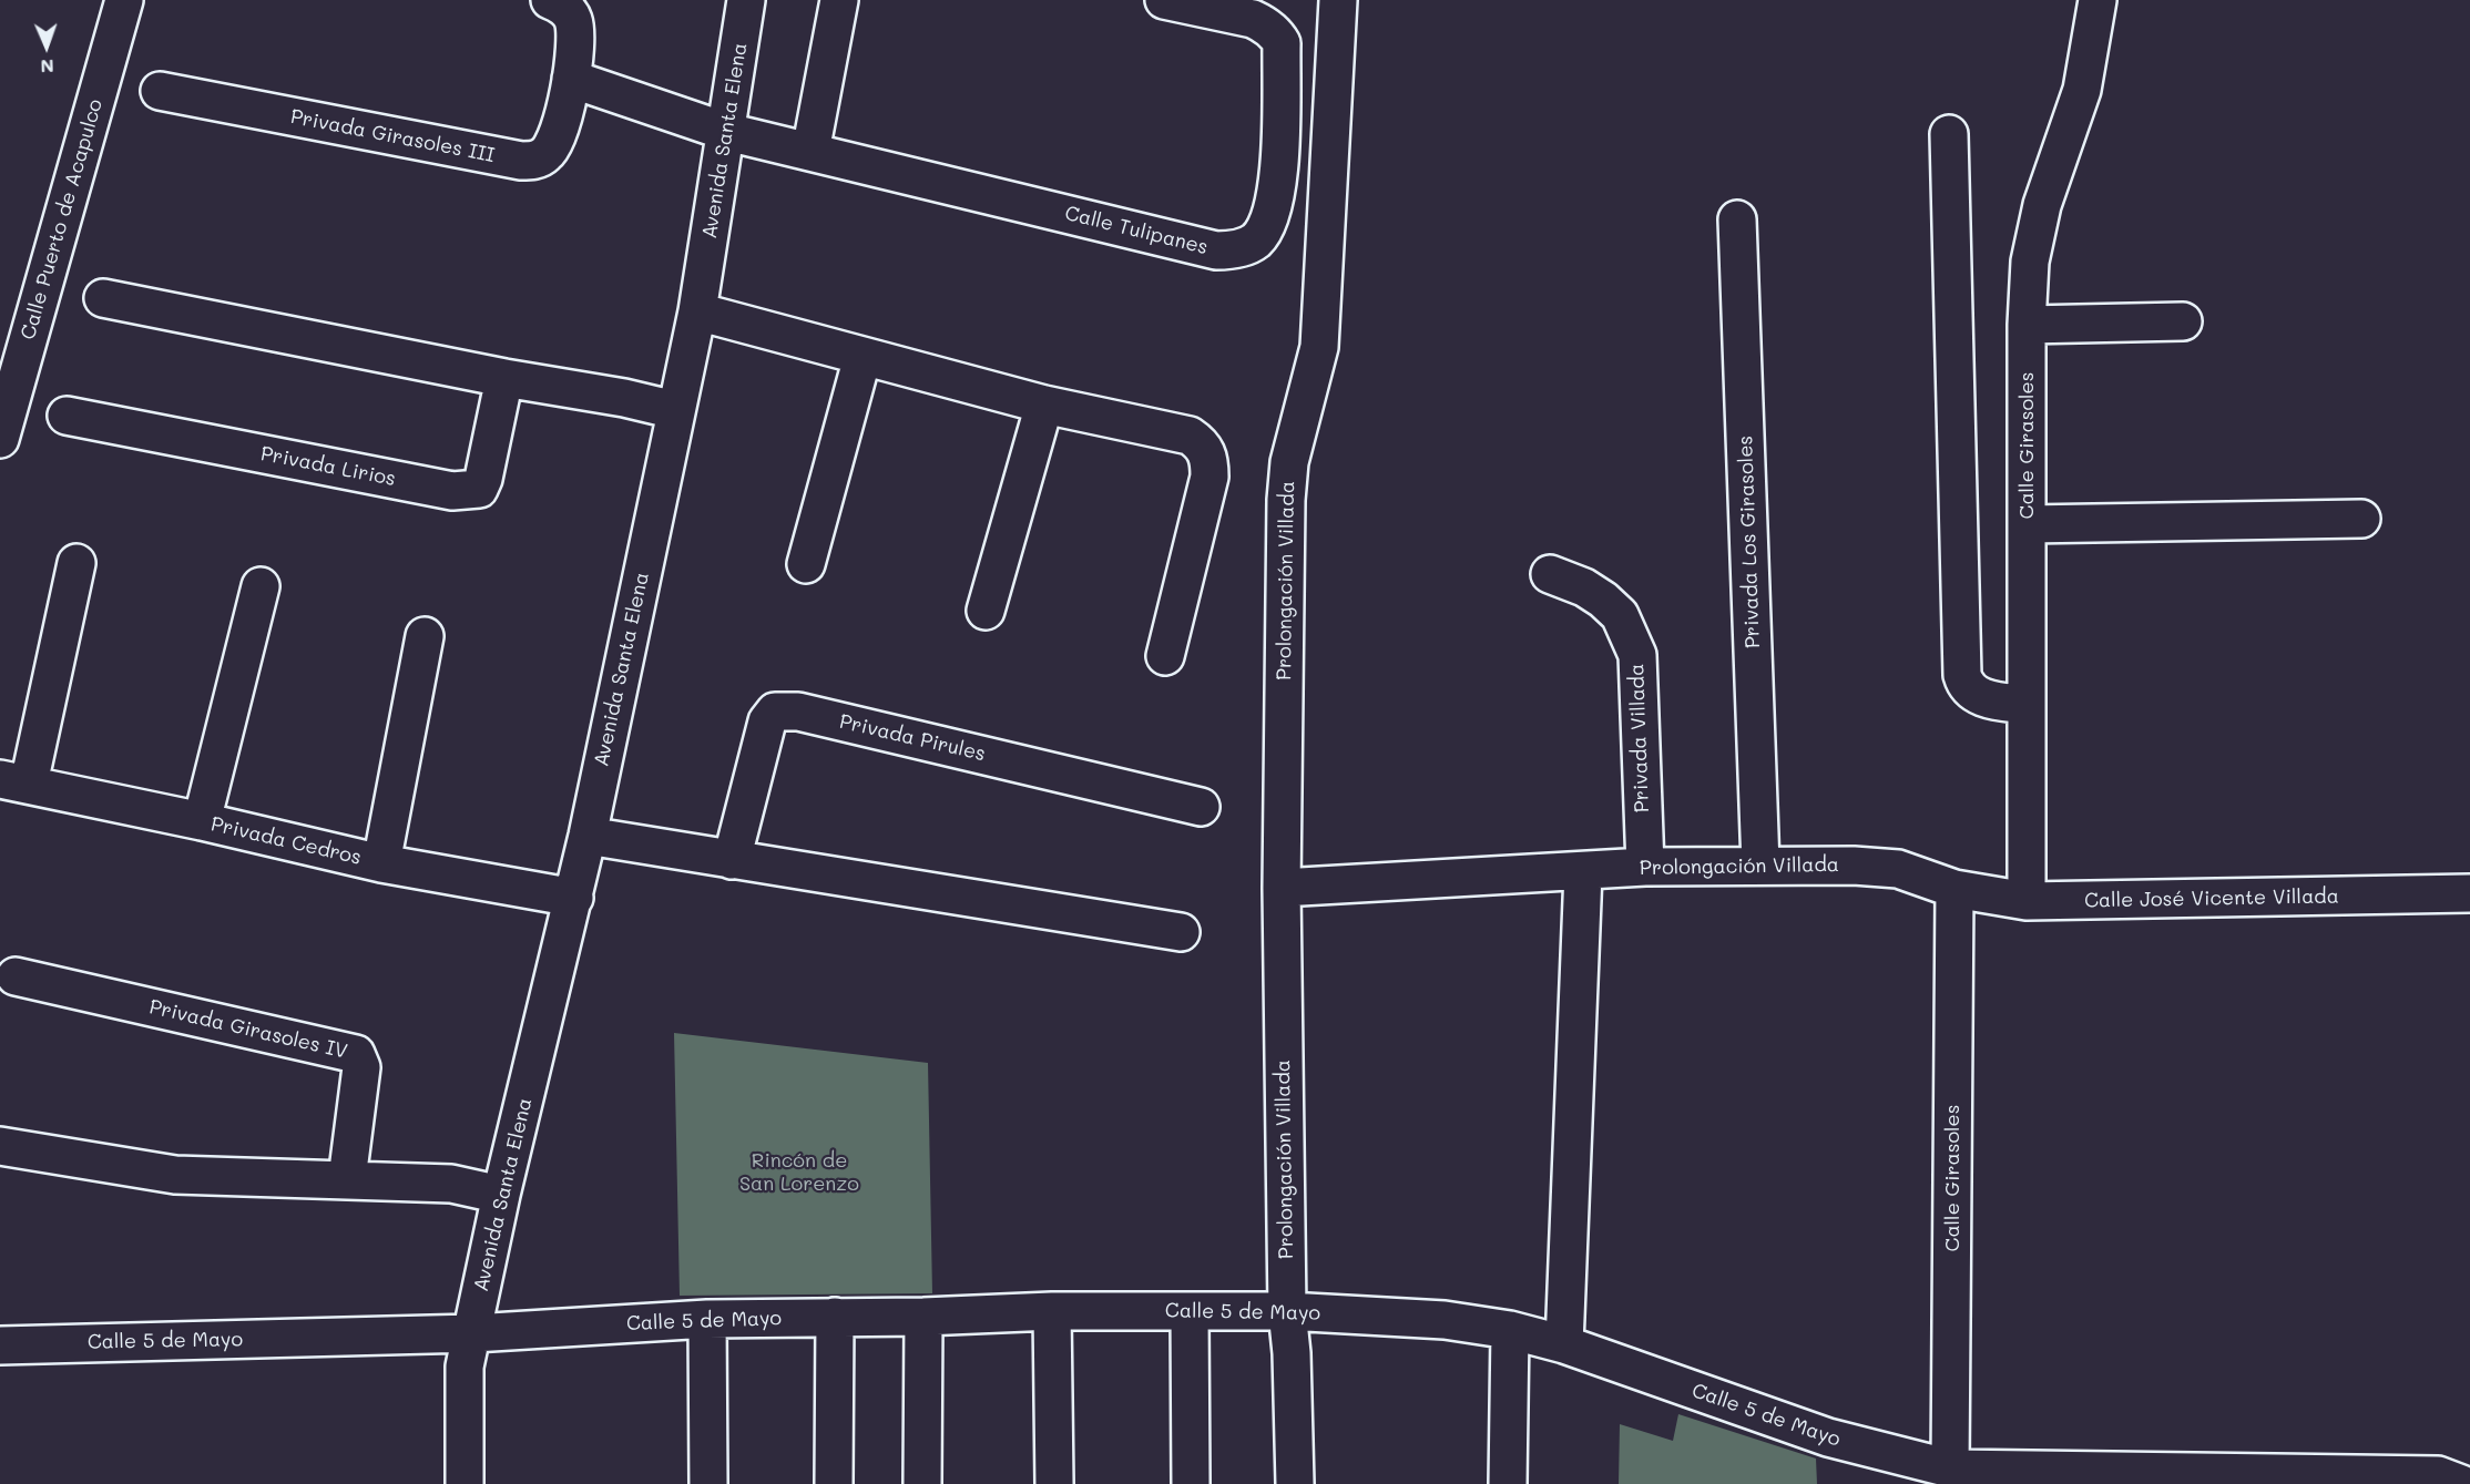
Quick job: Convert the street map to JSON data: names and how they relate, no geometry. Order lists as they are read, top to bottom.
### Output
{
  "streets": {
    "street": [
      "Privada Girasoles III",
      "Avenida Santa Elena",
      "Calle Puerto de Acapulco",
      "Calle Tulipanes",
      "Calle Girasoles",
      "Privada Lirios",
      "Privada Los Girasoles",
      "Prolongación Villada",
      "Privada Pirules",
      "Privada Villada",
      "Privada Cedros",
      "Calle José Vicente Villada",
      "Privada Girasoles IV",
      "Calle 5 de Mayo"
    ]
  },
  "crossings": [
    ["Avenida Santa Elena", "Calle Tulipanes"],
    ["Avenida Santa Elena", "Privada Cedros"],
    ["Avenida Santa Elena", "Calle 5 de Mayo"],
    ["Calle Girasoles", "Prolongación Villada"],
    ["Calle Girasoles", "Calle José Vicente Villada"],
    ["Calle Girasoles", "Calle 5 de Mayo"],
    ["Privada Los Girasoles", "Prolongación Villada"],
    ["Prolongación Villada", "Privada Villada"],
    ["Prolongación Villada", "Calle José Vicente Villada"],
    ["Prolongación Villada", "Calle 5 de Mayo"]
  ],
  "parks": ["Rincón de San Lorenzo"],
  "north": "bottom"
}
